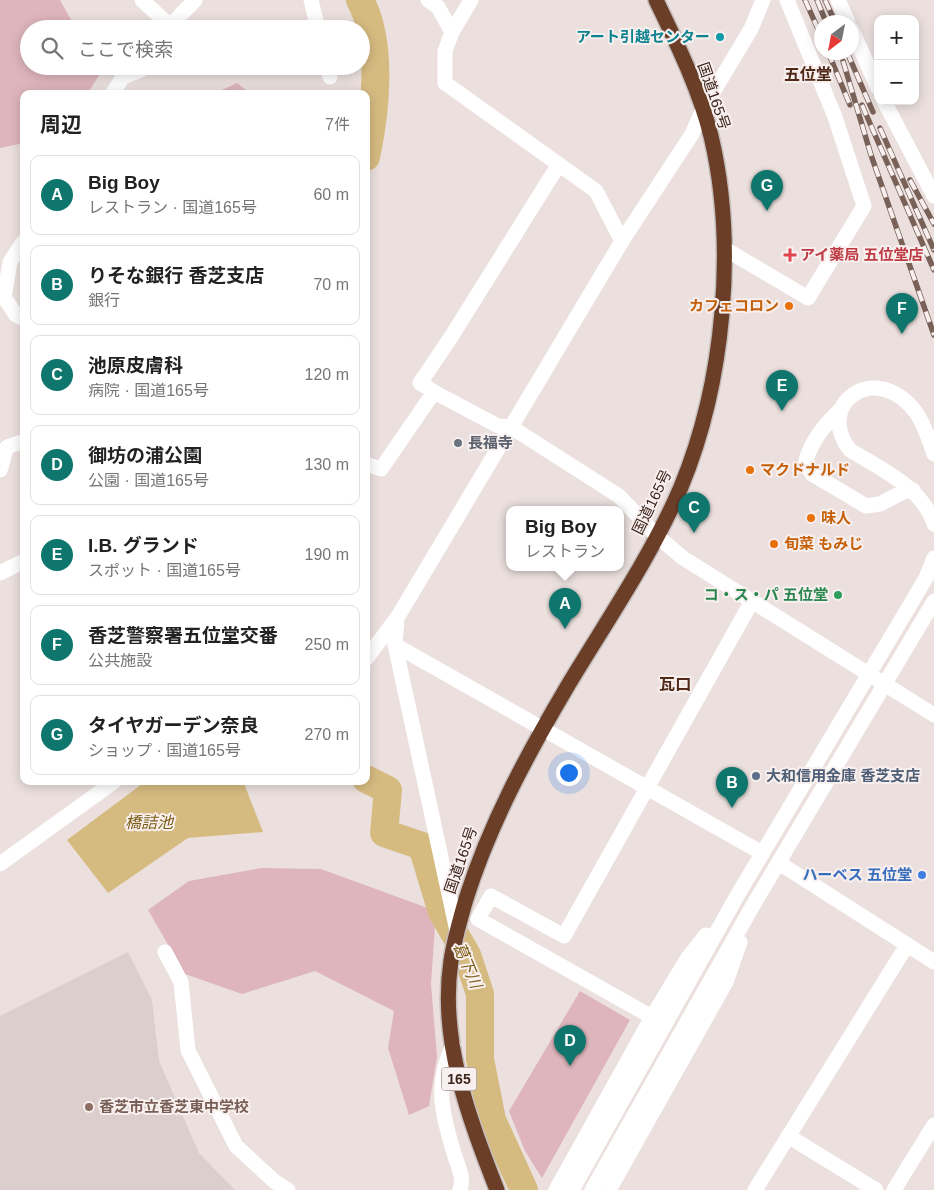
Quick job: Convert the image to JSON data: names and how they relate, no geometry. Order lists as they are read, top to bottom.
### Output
{
  "streets": {
    "highway": ["国道165号", "165"]
  },
  "districts": ["五位堂", "瓦口"],
  "water": ["橋詰池", "葛下川"],
  "places": {
    "other": [
      "アート引越センター",
      "カフェコロン",
      "長福寺",
      "マクドナルド",
      "味人",
      "旬菜 もみじ",
      "コ・ス・パ 五位堂",
      "大和信用金庫 香芝支店",
      "ハーベス 五位堂",
      "香芝市立香芝東中学校"
    ],
    "health": ["アイ薬局 五位堂店"]
  },
  "north": "bottom left",
  "page": {
    "map_buttons": ["+", "−"],
    "search": "ここで検索",
    "heading": ["周辺", "7件"],
    "list": [
      {
        "mark": "A",
        "name": "Big Boy",
        "note": "レストラン · 国道165号",
        "value": "60 m"
      },
      {
        "mark": "B",
        "name": "りそな銀行 香芝支店",
        "note": "銀行",
        "value": "70 m"
      },
      {
        "mark": "C",
        "name": "池原皮膚科",
        "note": "病院 · 国道165号",
        "value": "120 m"
      },
      {
        "mark": "D",
        "name": "御坊の浦公園",
        "note": "公園 · 国道165号",
        "value": "130 m"
      },
      {
        "mark": "E",
        "name": "I.B. グランド",
        "note": "スポット · 国道165号",
        "value": "190 m"
      },
      {
        "mark": "F",
        "name": "香芝警察署五位堂交番",
        "note": "公共施設",
        "value": "250 m"
      },
      {
        "mark": "G",
        "name": "タイヤガーデン奈良",
        "note": "ショップ · 国道165号",
        "value": "270 m"
      }
    ],
    "pins": [
      "G",
      "F",
      "E",
      "C",
      "A",
      "B",
      "D"
    ],
    "popup": ["Big Boy", "レストラン"]
  }
}
